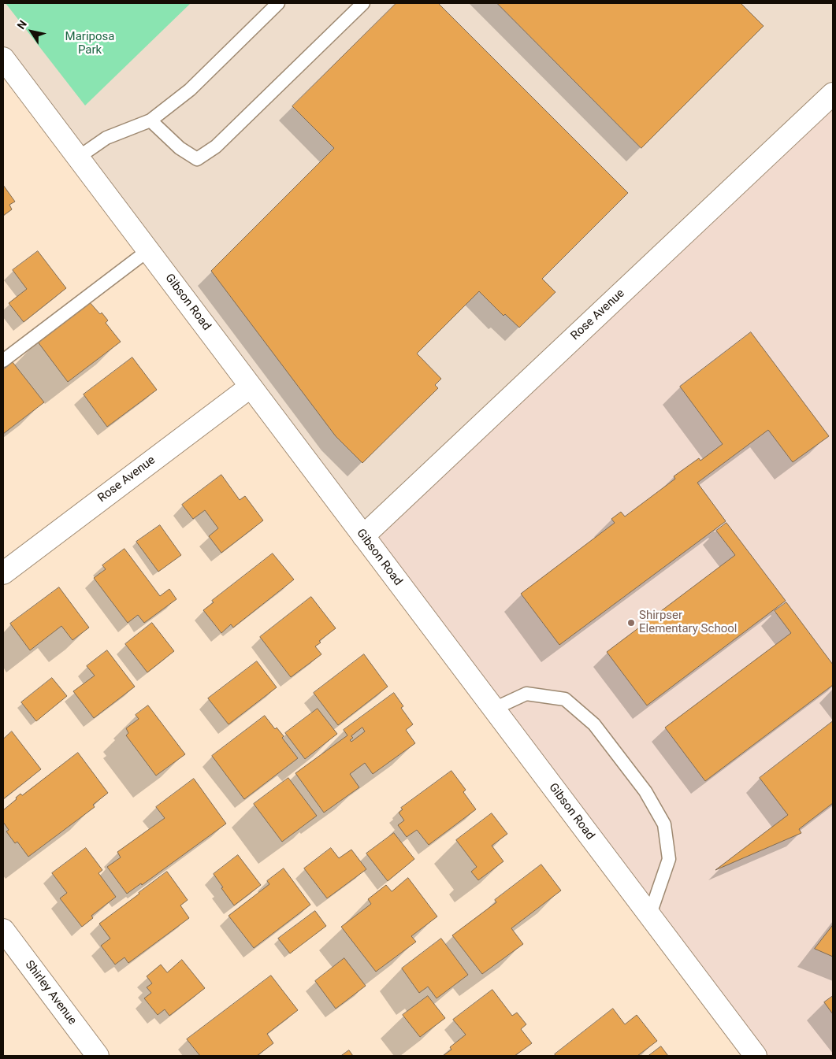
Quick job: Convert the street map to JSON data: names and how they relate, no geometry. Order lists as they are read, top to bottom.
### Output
{
  "streets": {
    "street": ["Gibson Road", "Rose Avenue", "Shirley Avenue"]
  },
  "crossings": [
    ["Gibson Road", "Rose Avenue"]
  ],
  "parks": ["Mariposa Park"],
  "places": ["Shirpser Elementary School"],
  "north": "top left"
}
